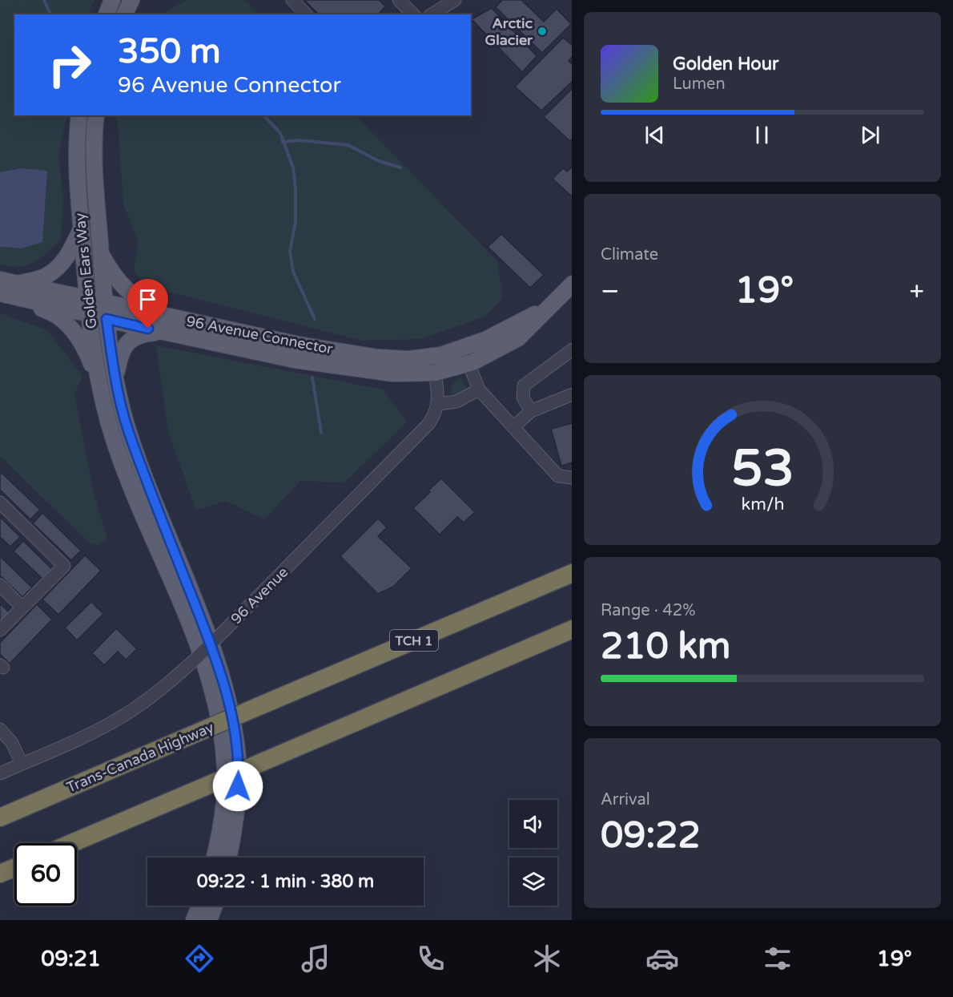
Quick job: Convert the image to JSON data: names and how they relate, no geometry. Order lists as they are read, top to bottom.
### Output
{
  "streets": {
    "highway": ["TCH 1", "Trans-Canada Highway"],
    "main road": ["Golden Ears Way", "96 Avenue Connector"],
    "street": ["96 Avenue"]
  },
  "crossings": [
    ["Golden Ears Way", "96 Avenue Connector"]
  ],
  "places": ["Arctic Glacier"],
  "page": {
    "turn": ["350 m", "96 Avenue Connector"],
    "song": ["Golden Hour", "Lumen"],
    "tile": [
      "Climate",
      ["Range · 42%", "210 km"],
      ["Arrival", "09:22"]
    ],
    "heat": ["−", "19°", "+"],
    "limit": "60",
    "trip": "09:22 · 1 min · 380 m",
    "tabs": ["09:21", "19°"],
    "gauge": ["53", "km/h"]
  }
}
